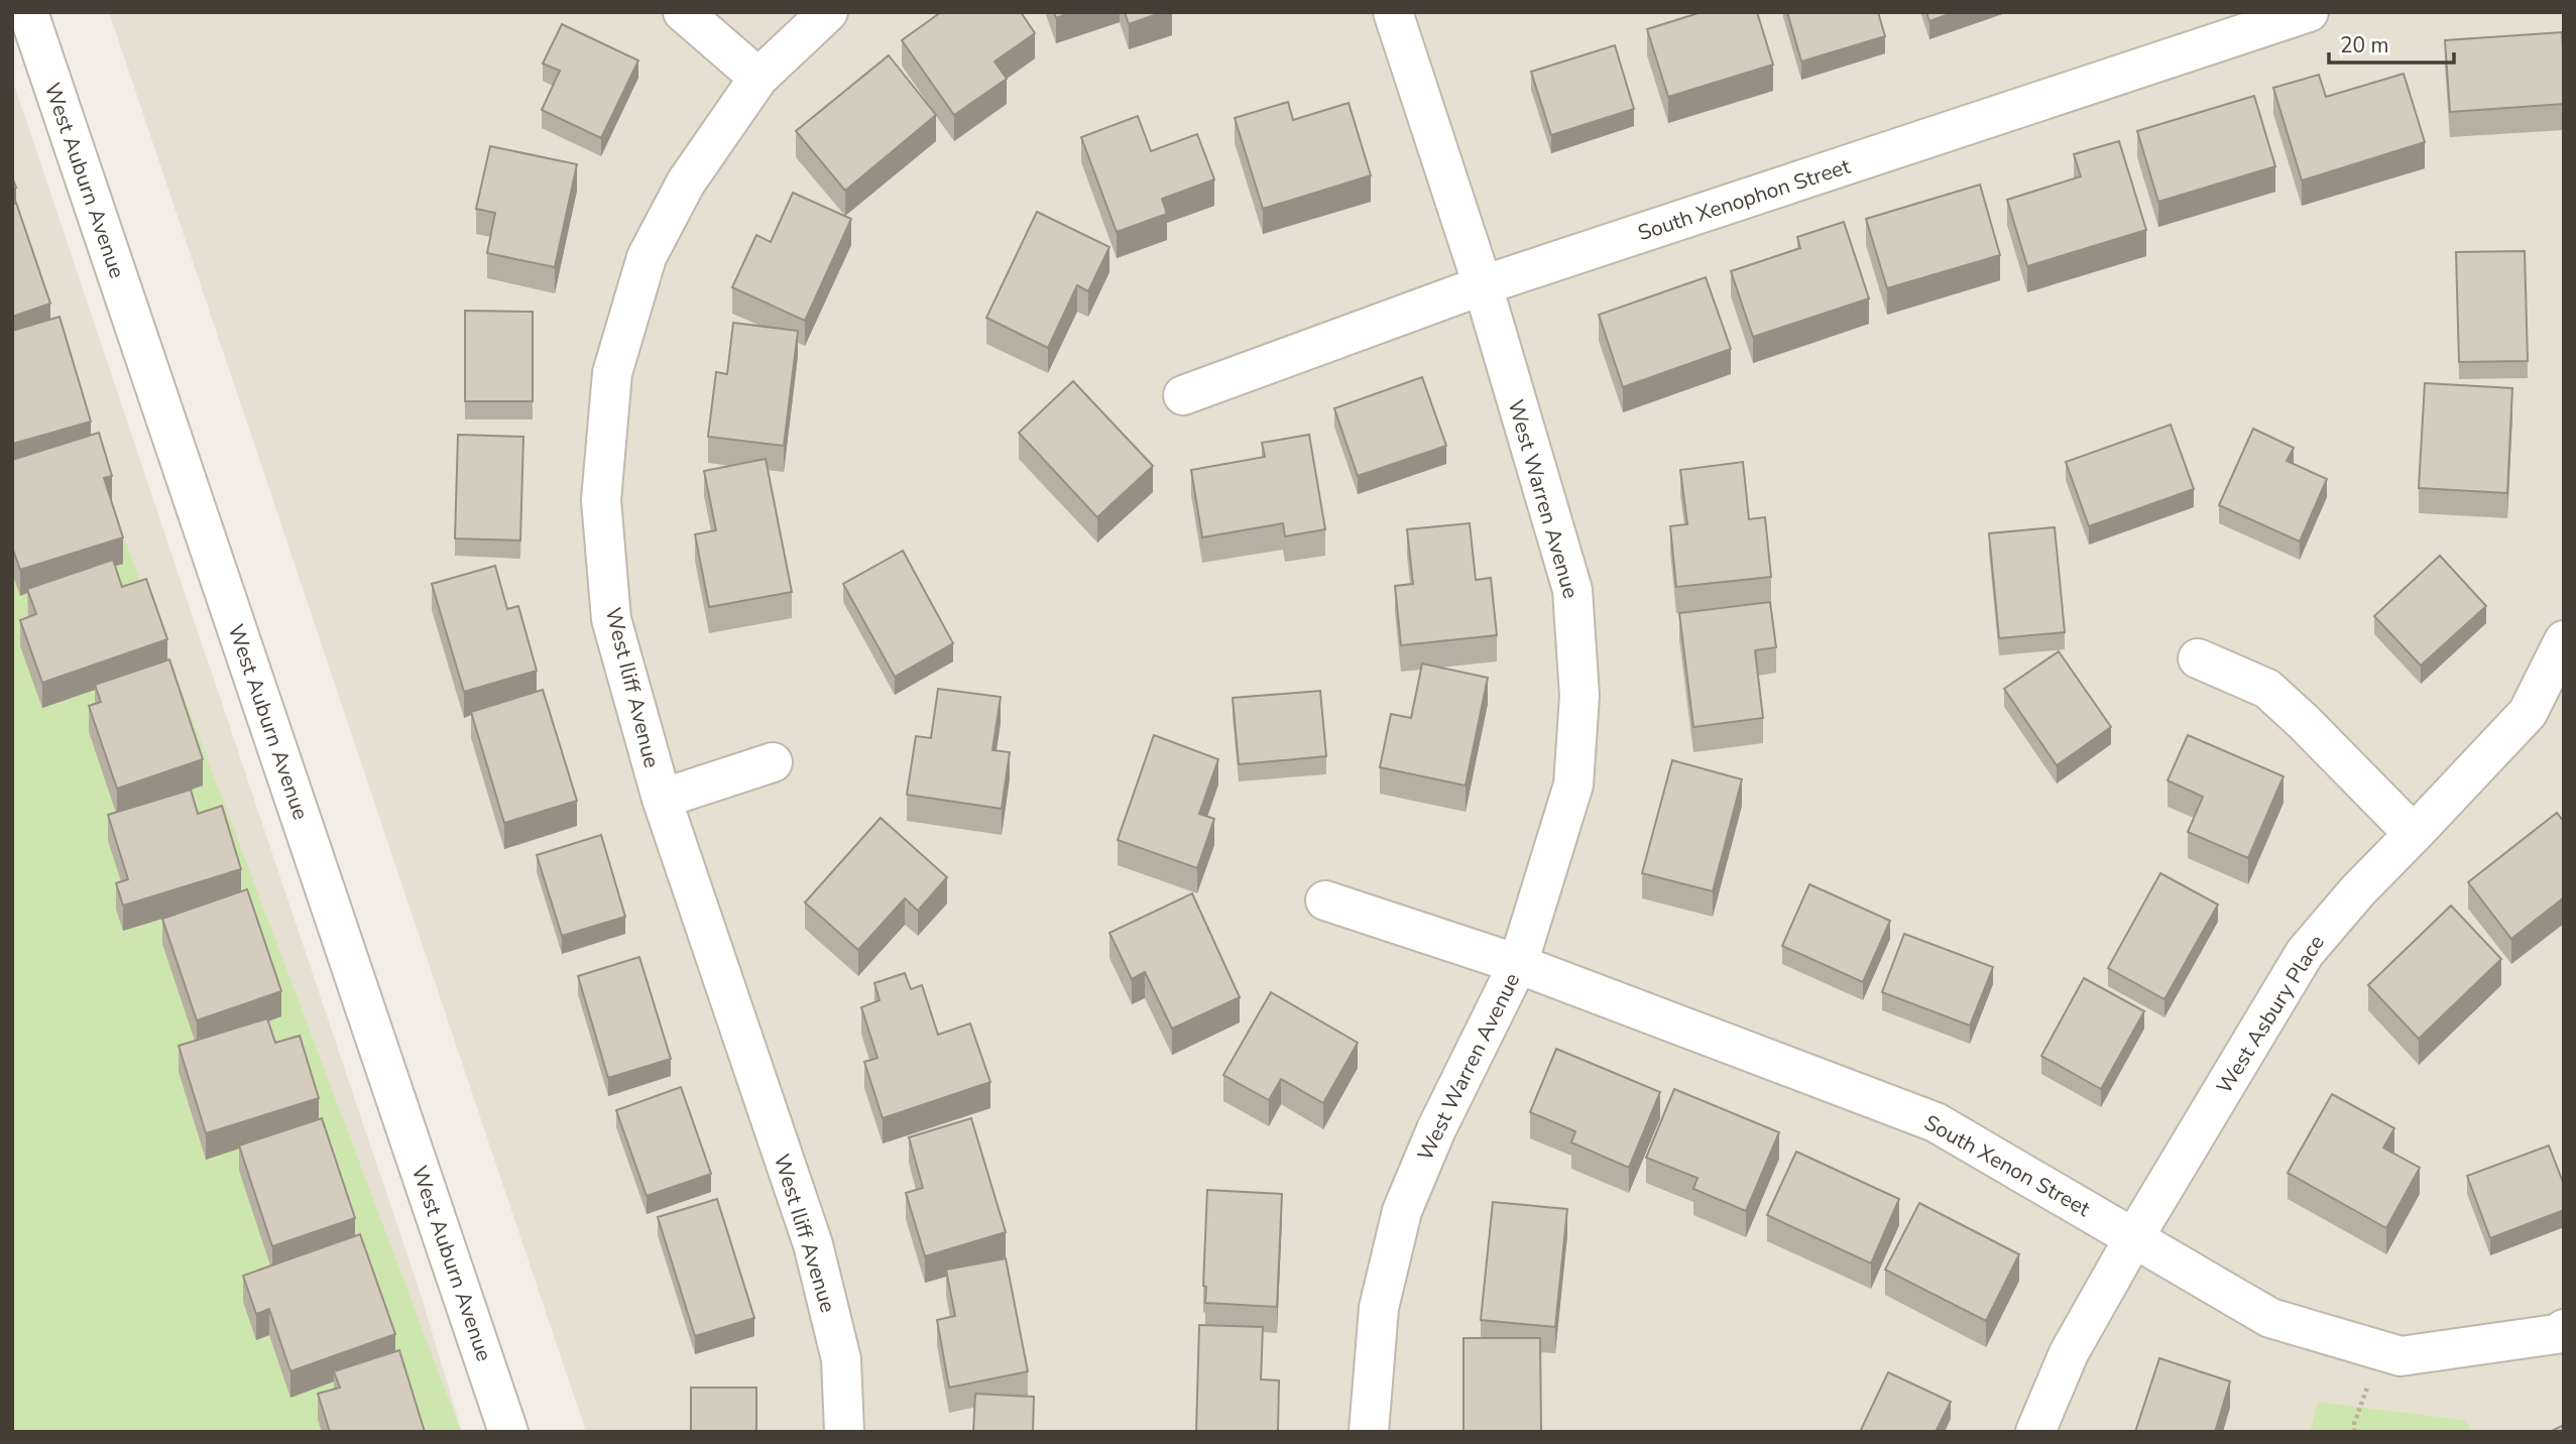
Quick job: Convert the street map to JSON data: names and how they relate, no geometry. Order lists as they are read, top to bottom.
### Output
{
  "streets": {
    "street": [
      "West Auburn Avenue",
      "South Xenophon Street",
      "West Warren Avenue",
      "West Iliff Avenue",
      "West Asbury Place",
      "South Xenon Street"
    ]
  },
  "crossings": [
    ["South Xenophon Street", "West Warren Avenue"],
    ["West Warren Avenue", "South Xenon Street"],
    ["West Asbury Place", "South Xenon Street"]
  ],
  "scale_bar": "20 m"
}
